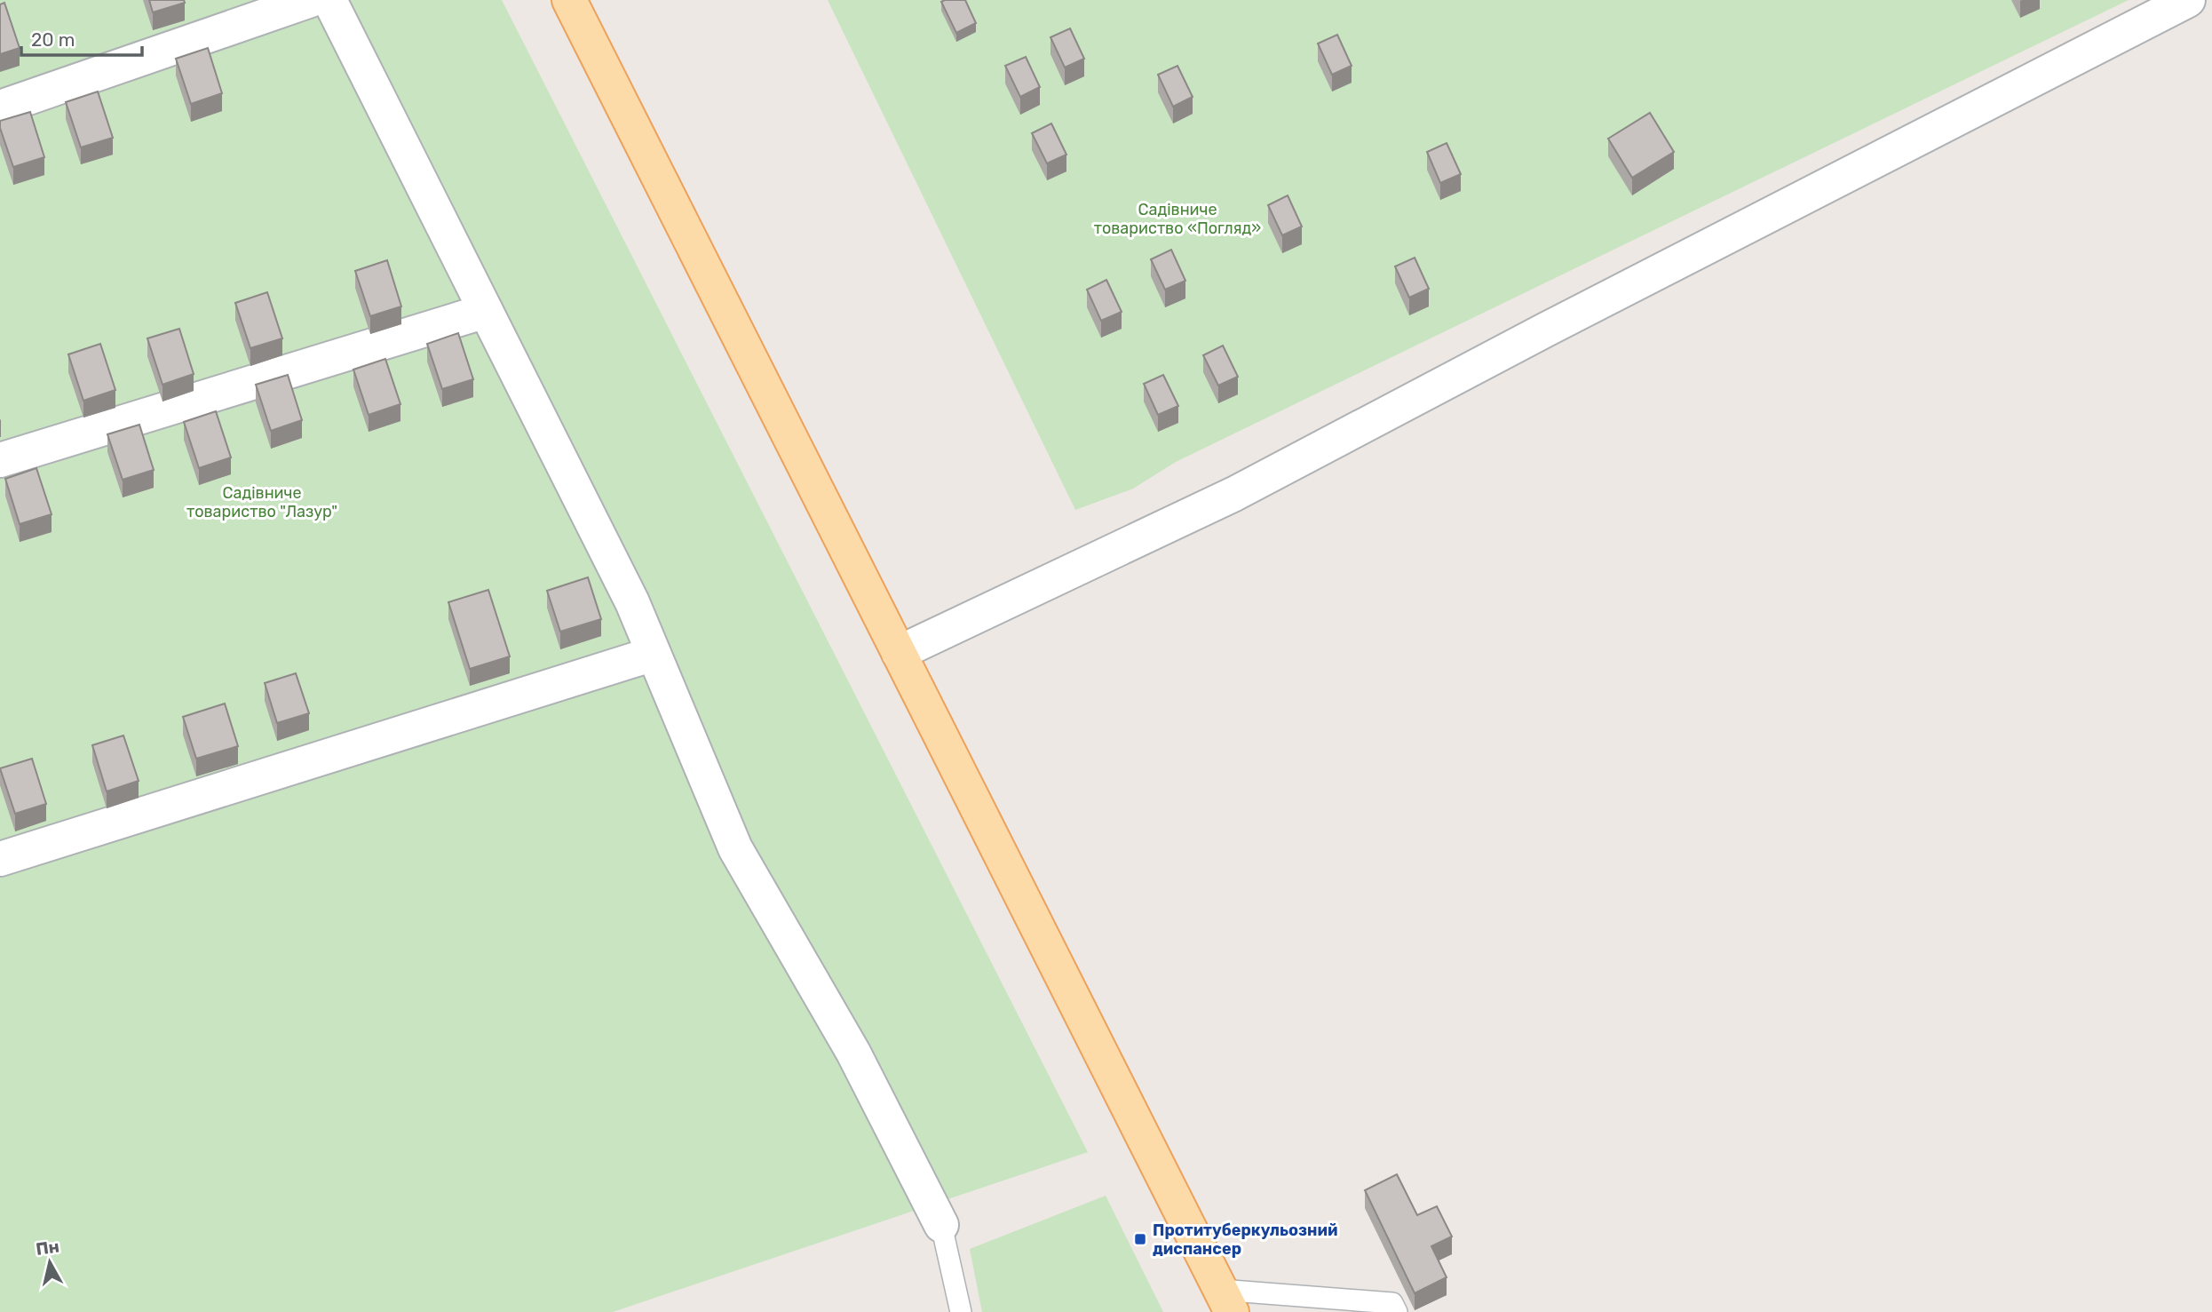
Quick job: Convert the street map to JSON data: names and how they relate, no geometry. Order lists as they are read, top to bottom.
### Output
{
  "parks": ["Садівниче товариство «Погляд»", "Садівниче товариство \"Лазур\""],
  "places": {
    "transit": ["Протитуберкульозний диспансер"]
  },
  "scale_bar": "20 m",
  "north": "top"
}
